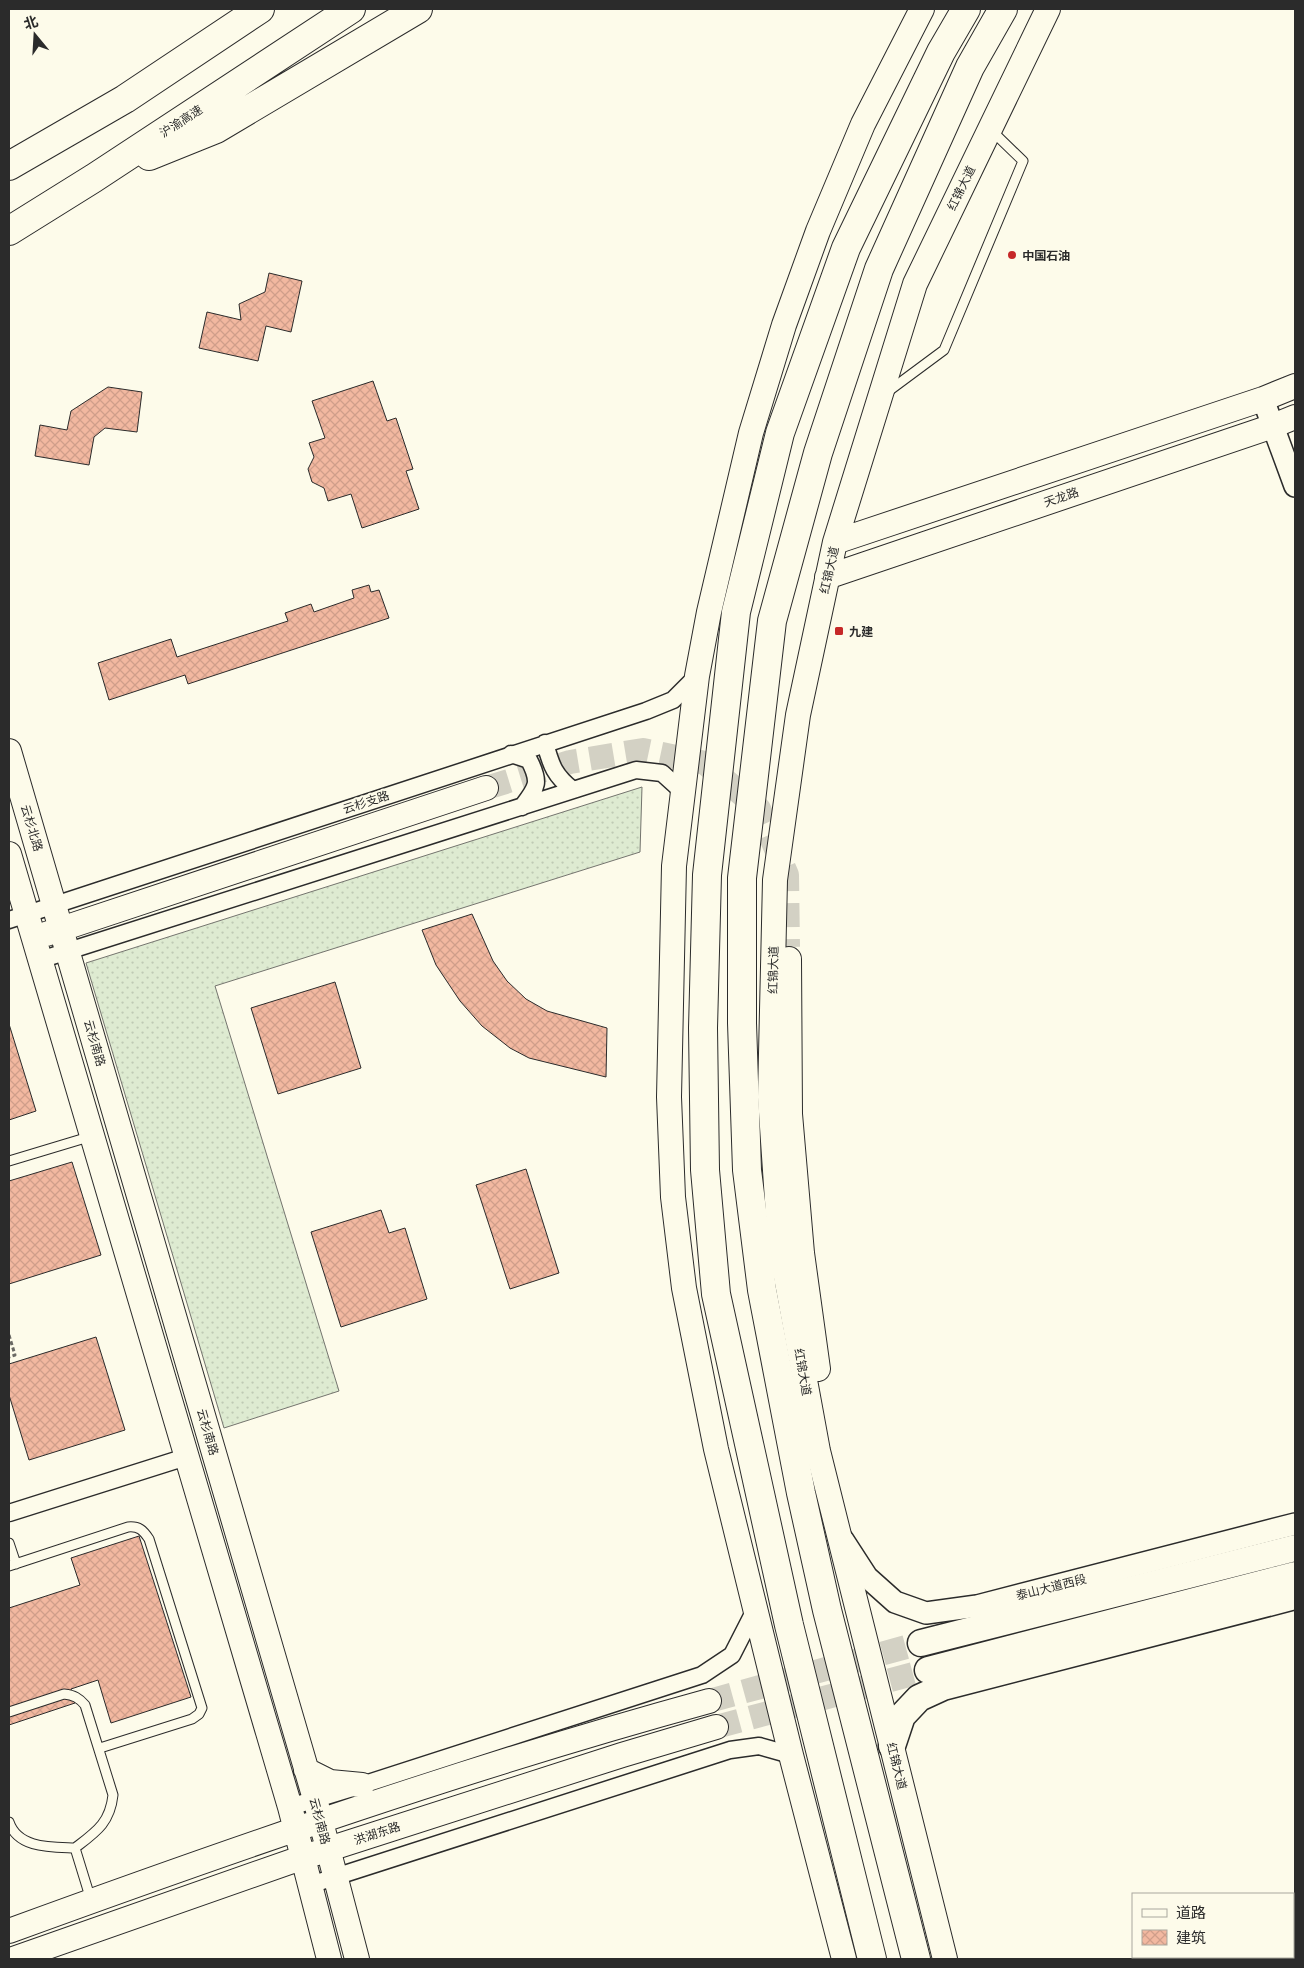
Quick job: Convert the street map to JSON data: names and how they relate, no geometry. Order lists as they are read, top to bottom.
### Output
{
  "streets": {
    "highway": ["沪渝高速", "红锦大道"],
    "main road": [
      "天龙路",
      "云杉北路",
      "云杉南路",
      "泰山大道西段",
      "洪湖东路"
    ],
    "street": ["云杉支路"]
  },
  "crossings": [
    ["红锦大道", "天龙路"],
    ["红锦大道", "泰山大道西段"],
    ["云杉支路", "云杉北路"],
    ["云杉支路", "云杉南路"],
    ["云杉北路", "云杉南路"],
    ["云杉南路", "洪湖东路"]
  ],
  "places": {
    "other": ["中国石油"],
    "transit": ["九建"]
  },
  "legend": ["道路", "建筑"],
  "north": "top"
}
